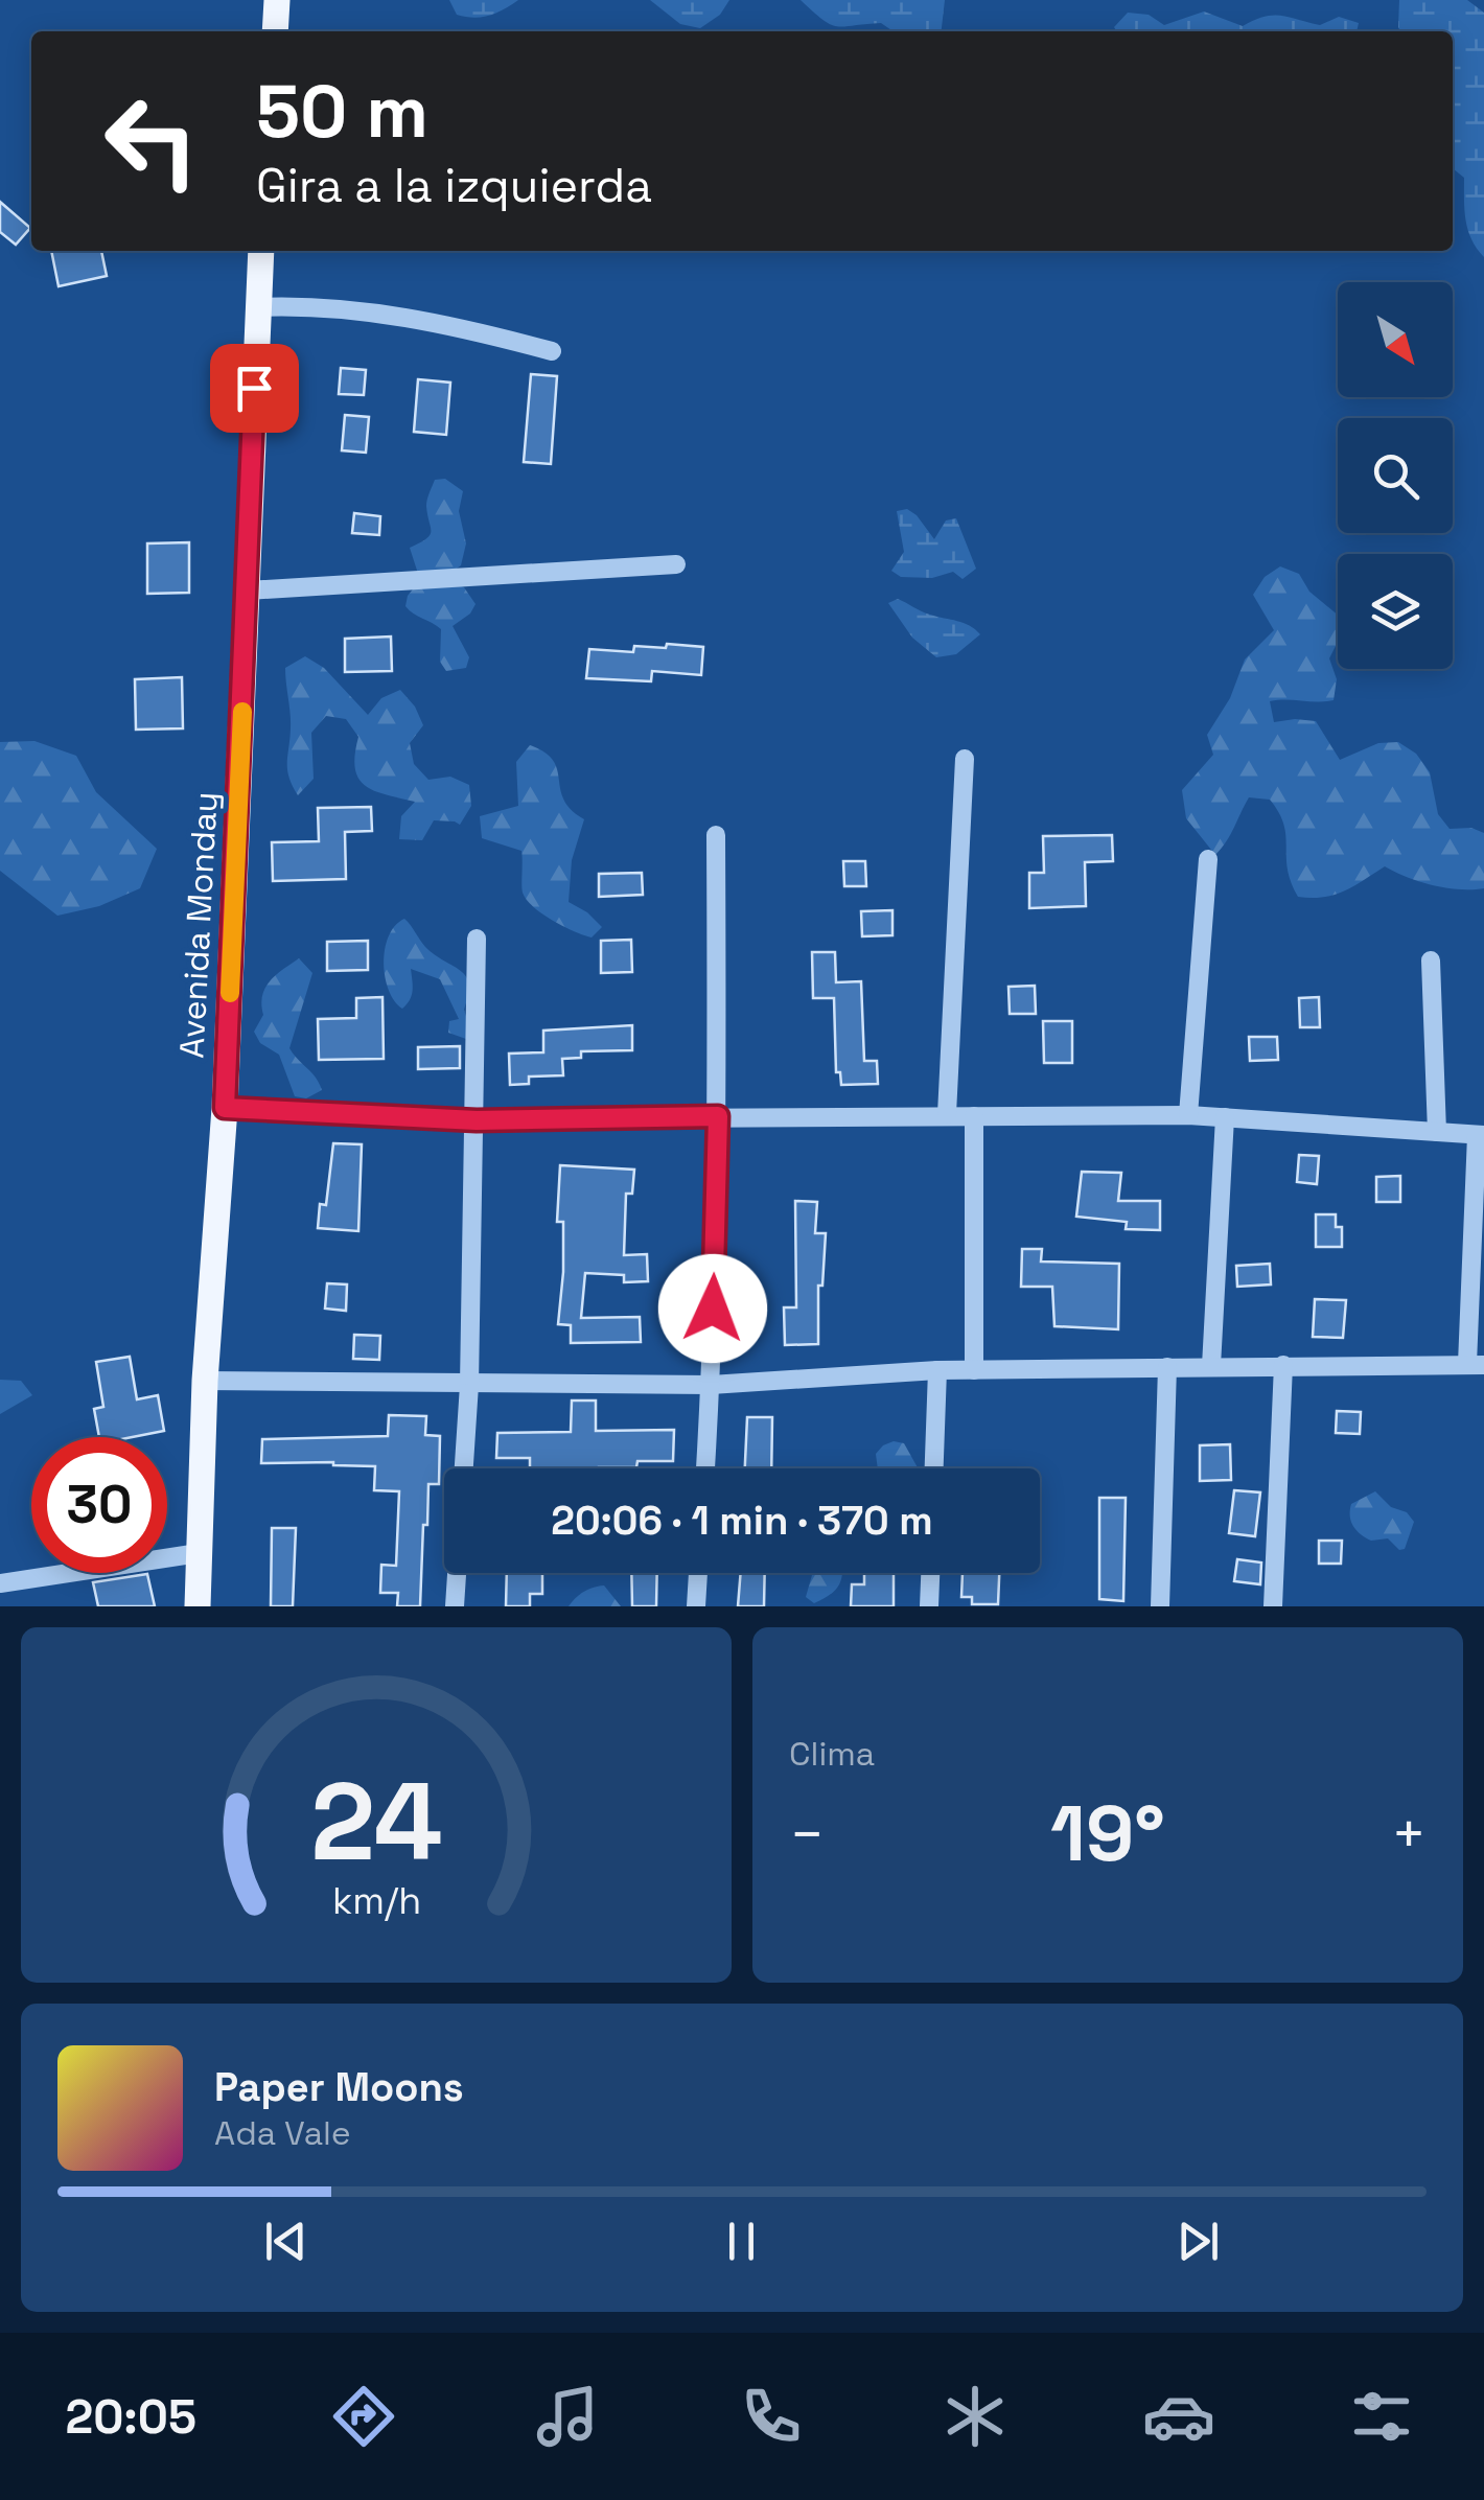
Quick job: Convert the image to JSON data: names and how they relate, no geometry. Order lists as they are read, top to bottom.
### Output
{
  "streets": {
    "main road": ["Avenida Monday"]
  },
  "north": "bottom right",
  "page": {
    "turn": ["50 m", "Gira a la izquierda"],
    "limit": "30",
    "trip": "20:06 · 1 min · 370 m",
    "tile": "Clima",
    "heat": ["−", "19°", "+"],
    "song": ["Paper Moons", "Ada Vale"],
    "tabs": "20:05",
    "gauge": ["24", "km/h"]
  }
}
